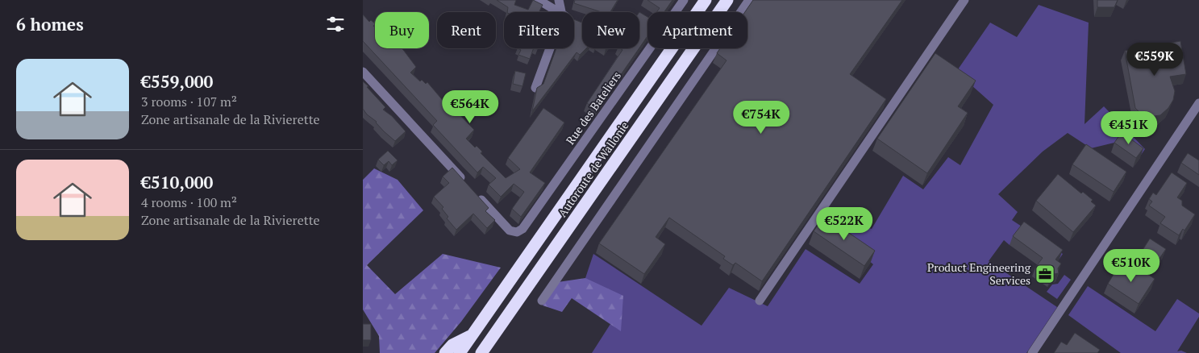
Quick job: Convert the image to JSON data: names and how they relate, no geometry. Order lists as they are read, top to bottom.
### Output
{
  "streets": {
    "highway": ["Autoroute de Wallonie"],
    "street": ["Rue des Bateliers"]
  },
  "places": {
    "office": ["Product Engineering Services"]
  },
  "page": {
    "heading": "6 homes",
    "chip": [
      "Buy",
      "Rent",
      "Filters",
      "New",
      "Apartment"
    ],
    "price": [
      "€559K",
      "€564K",
      "€754K",
      "€451K",
      "€522K",
      "€510K"
    ],
    "list": [
      {
        "name": "€559,000",
        "note": "3 rooms · 107 m² · Zone artisanale de la Rivierette"
      },
      {
        "name": "€510,000",
        "note": "4 rooms · 100 m² · Zone artisanale de la Rivierette"
      }
    ]
  }
}
